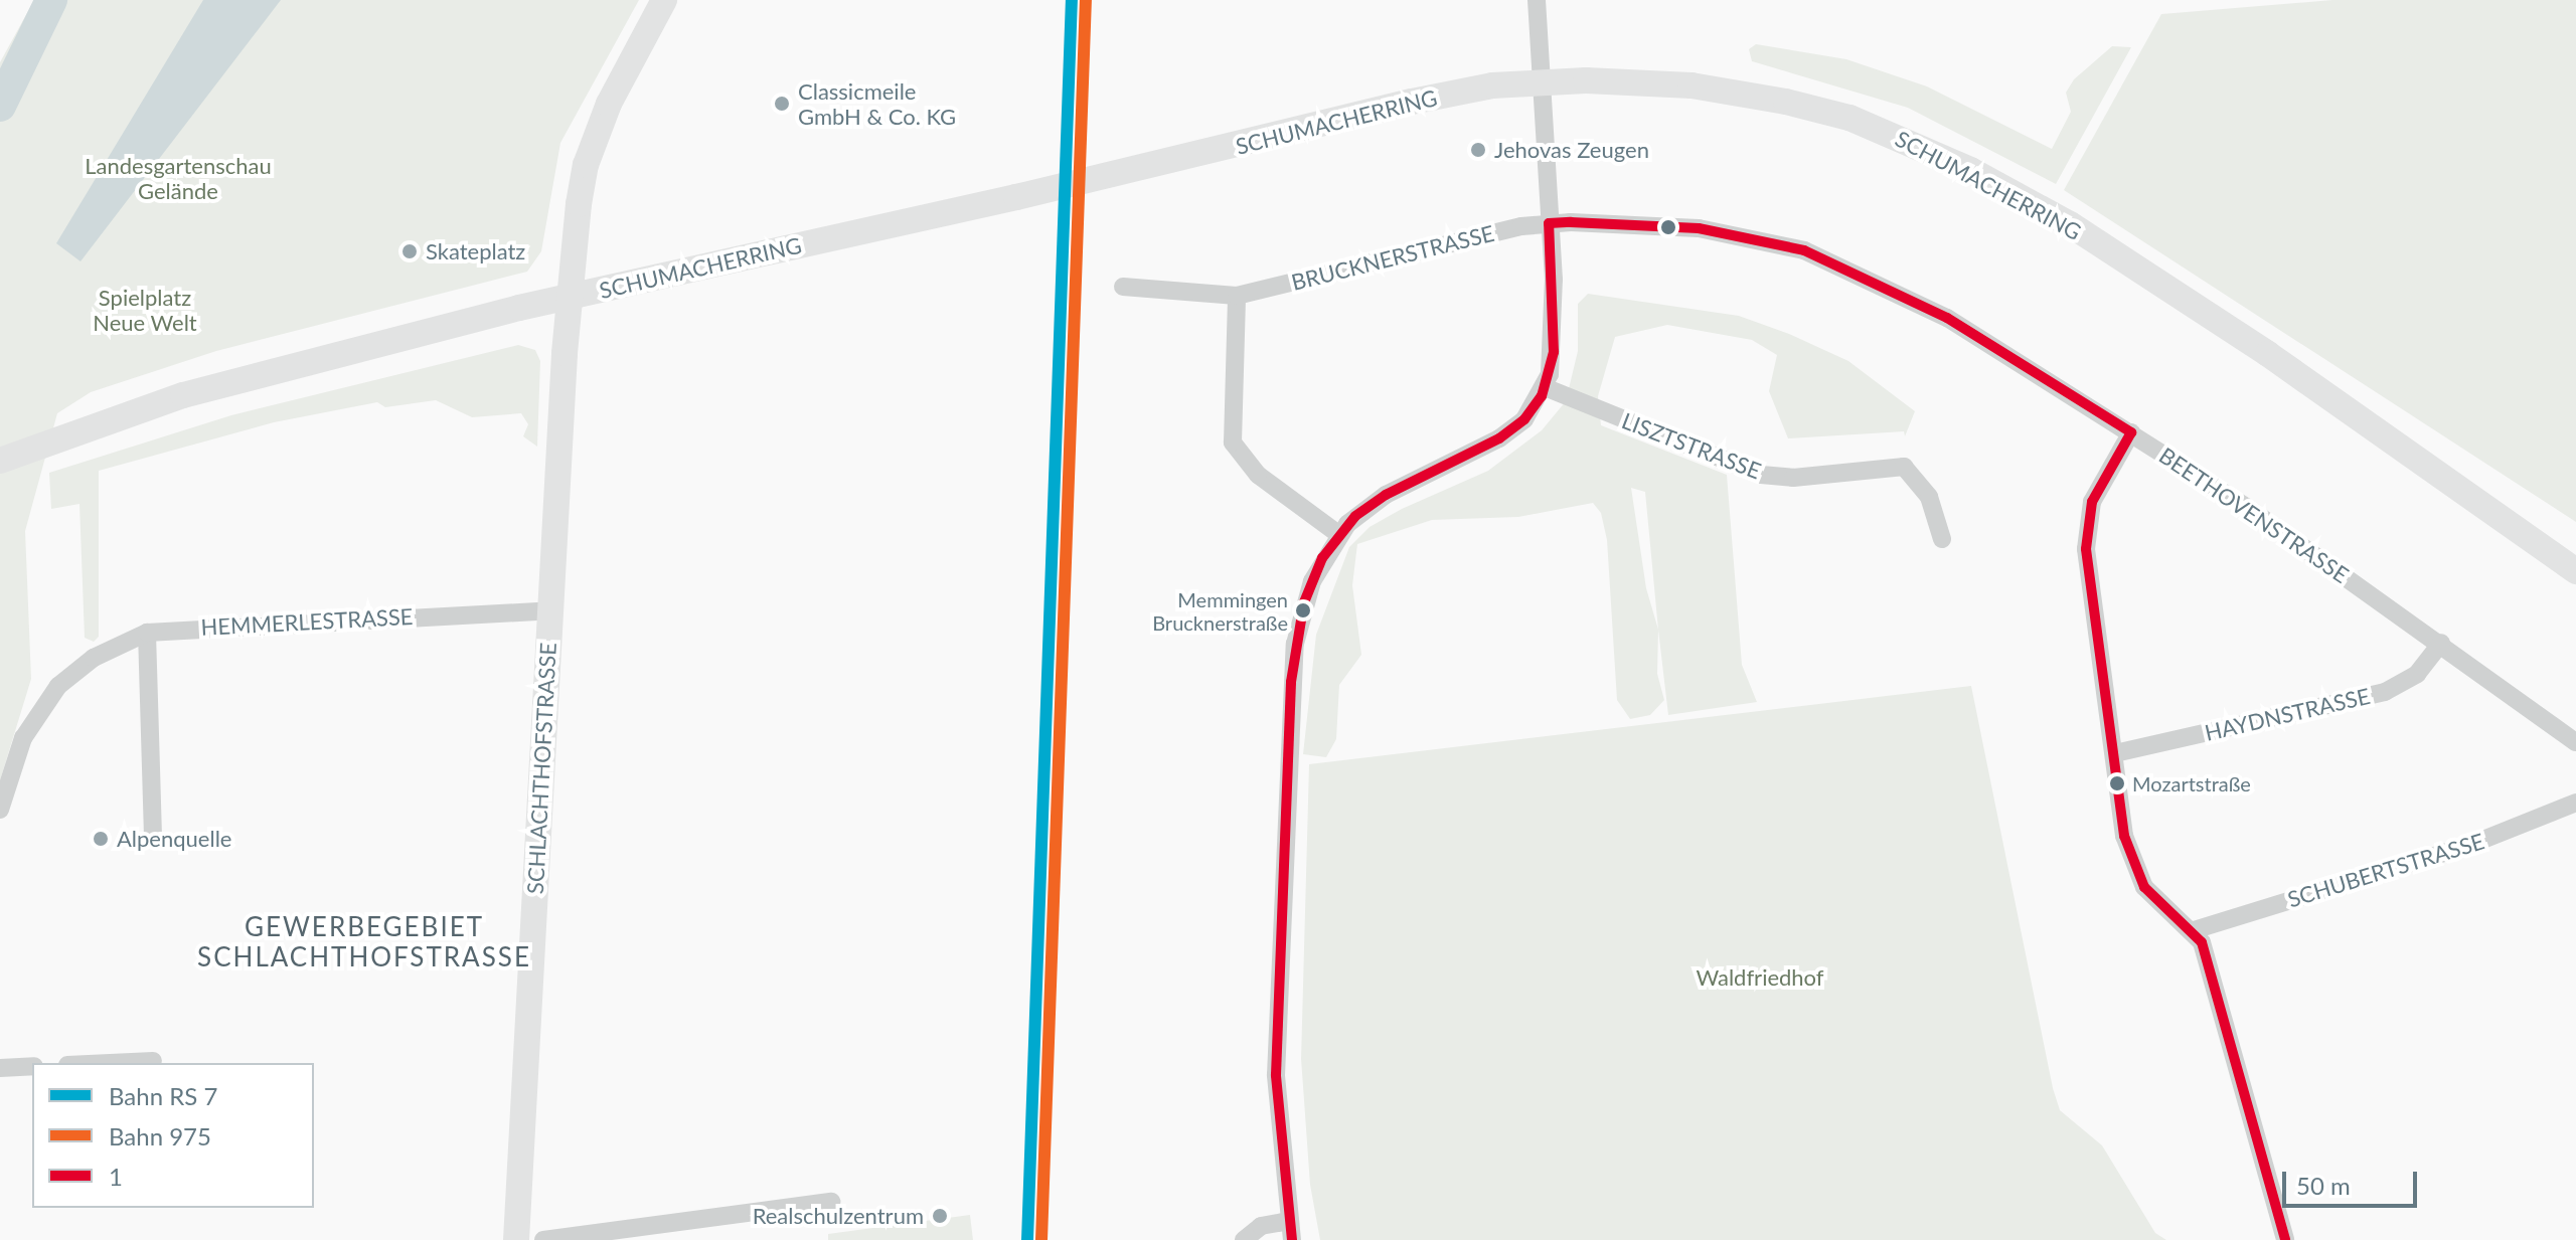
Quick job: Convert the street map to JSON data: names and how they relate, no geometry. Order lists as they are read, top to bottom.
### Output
{
  "streets": {
    "main road": ["SCHUMACHERRING", "SCHLACHTHOFSTRASSE"],
    "street": [
      "BRUCKNERSTRASSE",
      "LISZTSTRASSE",
      "BEETHOVENSTRASSE",
      "HEMMERLESTRASSE",
      "HAYDNSTRASSE",
      "SCHUBERTSTRASSE"
    ]
  },
  "crossings": [
    ["SCHUMACHERRING", "SCHLACHTHOFSTRASSE"],
    ["BRUCKNERSTRASSE", "BEETHOVENSTRASSE"],
    ["BEETHOVENSTRASSE", "HAYDNSTRASSE"],
    ["HEMMERLESTRASSE", "SCHLACHTHOFSTRASSE"]
  ],
  "districts": ["GEWERBEGEBIET SCHLACHTHOFSTRASSE"],
  "parks": ["Landesgartenschau Gelände", "Spielplatz Neue Welt", "Waldfriedhof"],
  "places": [
    "Classicmeile GmbH & Co. KG",
    "Jehovas Zeugen",
    "Skateplatz",
    "Memmingen Brucknerstraße",
    "Mozartstraße",
    "Alpenquelle",
    "Realschulzentrum"
  ],
  "lines": ["rail line 975", "transit line 1"],
  "legend": ["Bahn RS 7", "Bahn 975", "1"],
  "scale_bar": "50 m"
}
